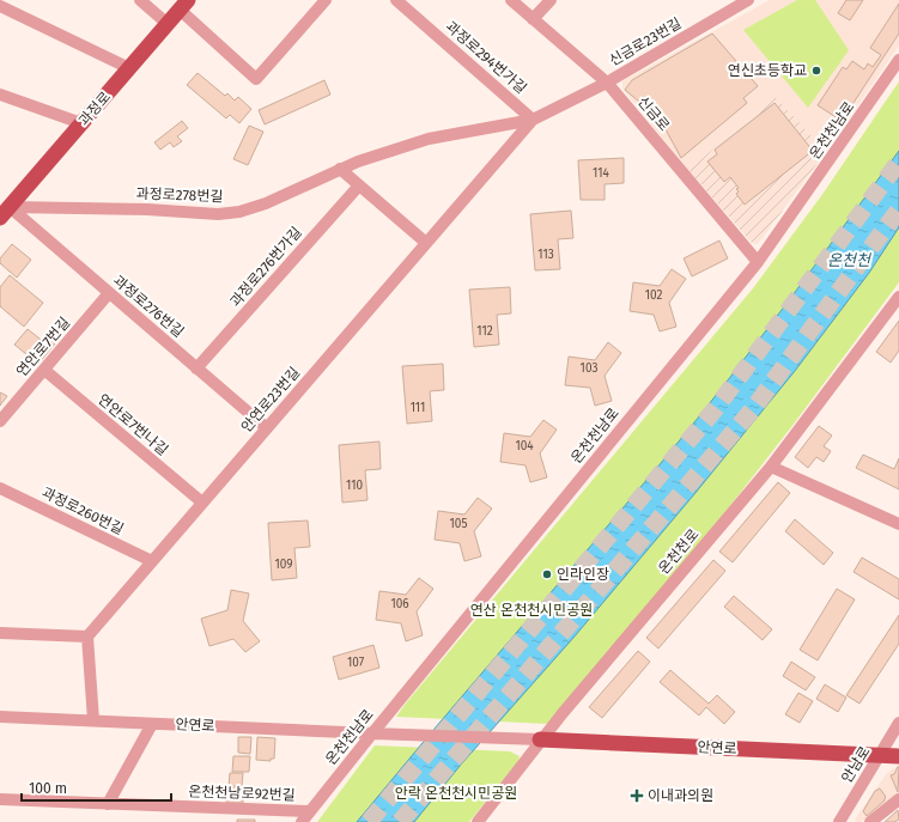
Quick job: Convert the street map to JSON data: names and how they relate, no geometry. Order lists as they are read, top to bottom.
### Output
{
  "streets": {
    "main road": ["과정로", "안연로"],
    "street": [
      "신금로23번길",
      "과정로294번가길",
      "신금로",
      "온천천남로",
      "과정로278번길",
      "과정로276번가길",
      "과정로276번길",
      "연안로7번길",
      "안연로23번길",
      "연안로7번나길",
      "과정로260번길",
      "온천천로",
      "안남로",
      "온천천남로92번길"
    ]
  },
  "crossings": [
    ["신금로23번길", "신금로"],
    ["신금로23번길", "과정로278번길"],
    ["과정로294번가길", "과정로278번길"],
    ["과정로294번가길", "안연로23번길"],
    ["과정로", "과정로278번길"],
    ["과정로", "과정로276번길"],
    ["신금로", "온천천남로"],
    ["신금로", "과정로278번길"],
    ["온천천남로", "안연로"],
    ["온천천남로", "온천천남로92번길"],
    ["과정로278번길", "과정로276번길"],
    ["과정로278번길", "안연로23번길"],
    ["과정로276번가길", "과정로276번길"],
    ["과정로276번길", "연안로7번길"],
    ["과정로276번길", "안연로23번길"],
    ["연안로7번길", "연안로7번나길"],
    ["안연로23번길", "연안로7번나길"],
    ["안연로23번길", "과정로260번길"],
    ["온천천로", "안연로"],
    ["안연로", "안남로"]
  ],
  "water": ["온천천"],
  "parks": ["연산 온천천시민공원", "안락 온천천시민공원"],
  "places": {
    "other": ["연신초등학교", "인라인장"],
    "health": ["이내과의원"]
  },
  "house_numbers": [
    "114",
    "113",
    "102",
    "112",
    "103",
    "111",
    "104",
    "110",
    "105",
    "109",
    "106",
    "107"
  ],
  "scale_bar": "100 m"
}
